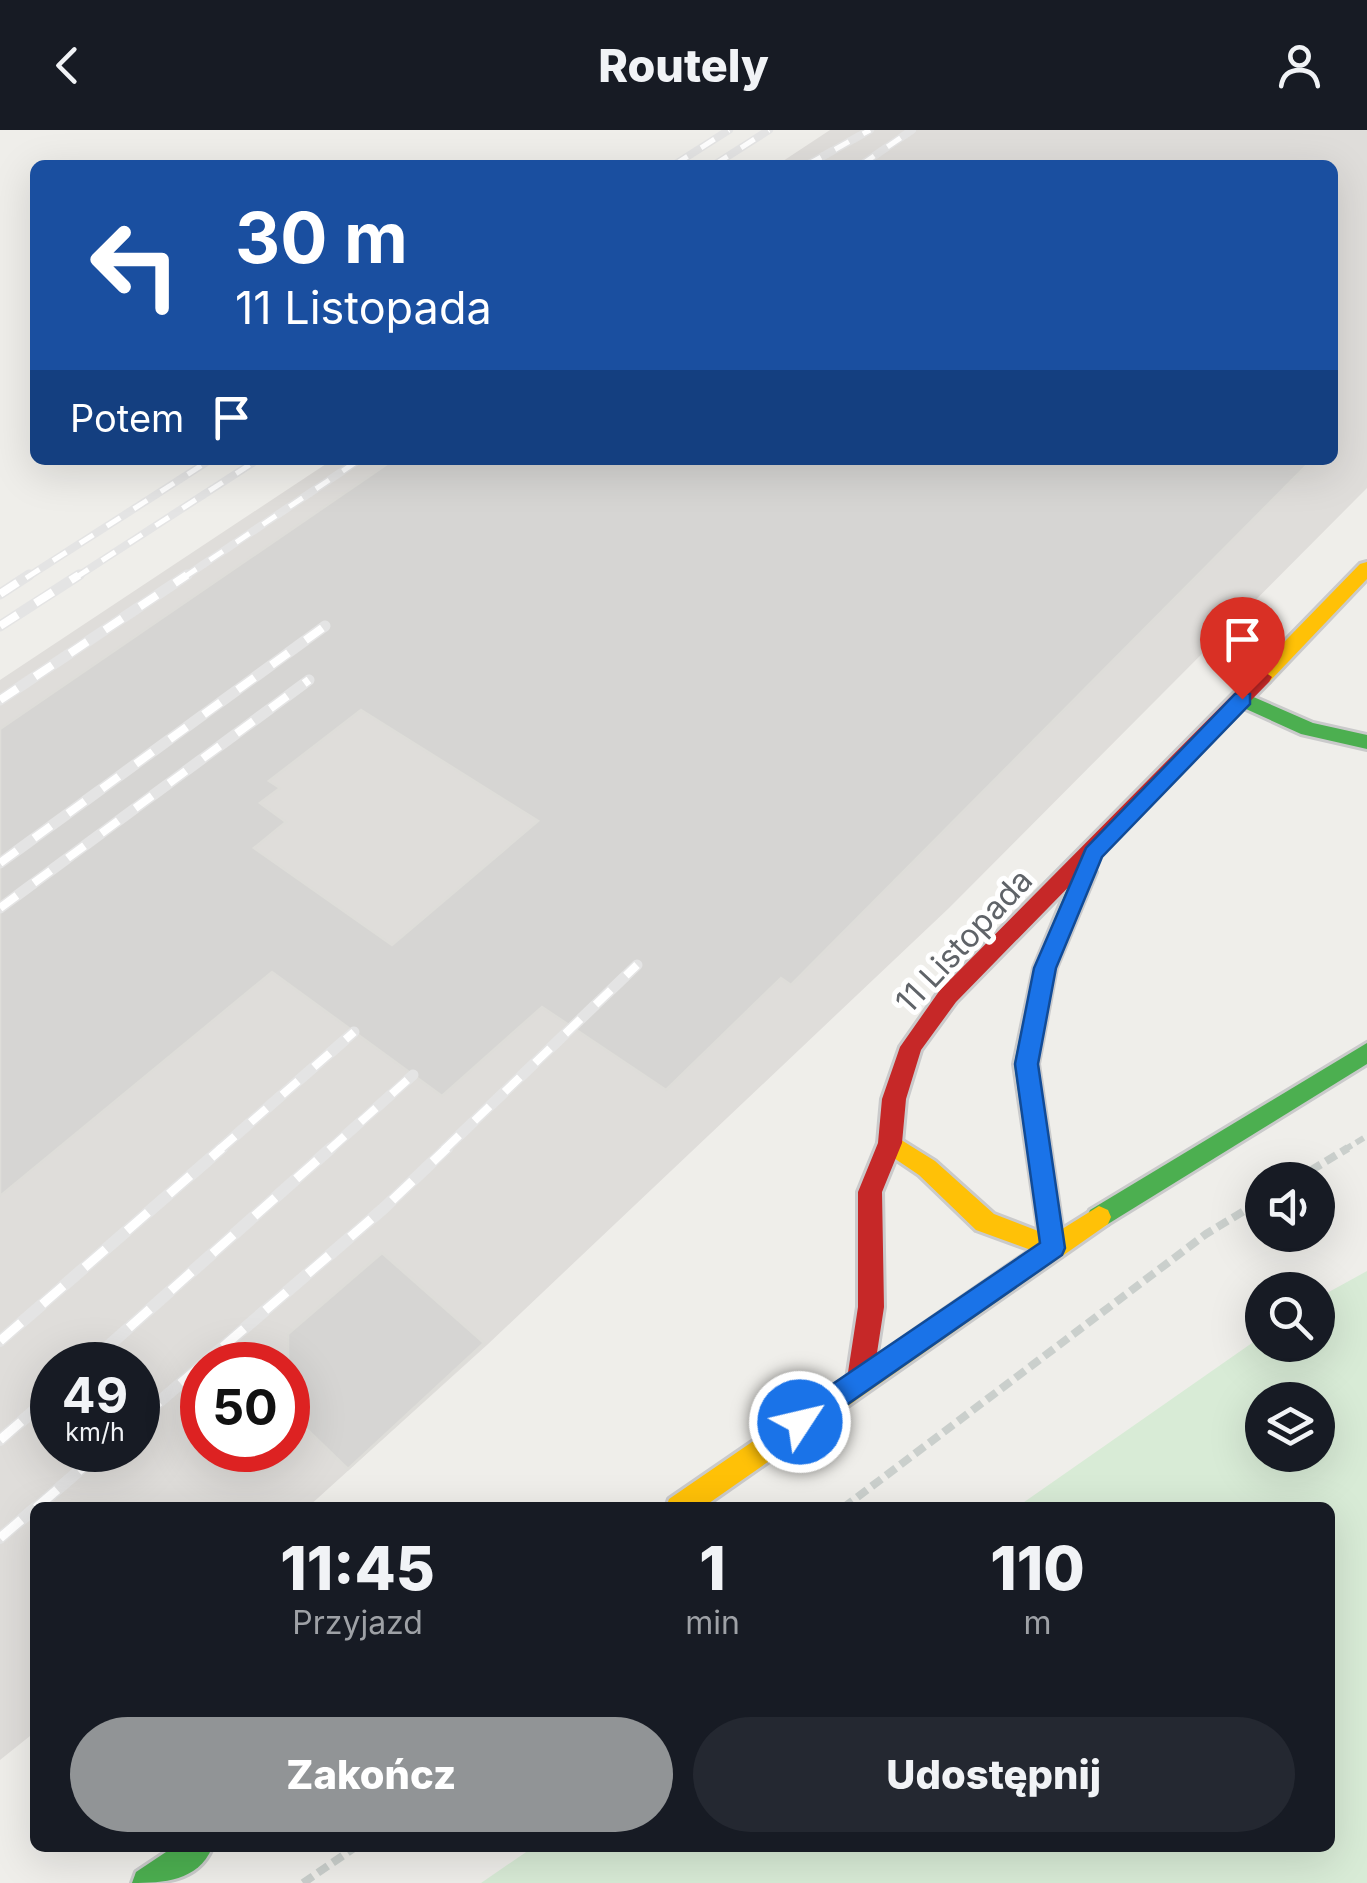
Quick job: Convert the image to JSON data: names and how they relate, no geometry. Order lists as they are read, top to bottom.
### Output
{
  "streets": {
    "main road": ["11 Listopada"]
  },
  "page": {
    "header": "Routely",
    "turn": ["30 m", "11 Listopada"],
    "then": "Potem",
    "speed": "49 km/h",
    "limit": "50",
    "eta": [
      "11:45",
      "Przyjazd",
      "1",
      "min",
      "110",
      "m"
    ],
    "buttons": ["Zakończ", "Udostępnij"]
  }
}
